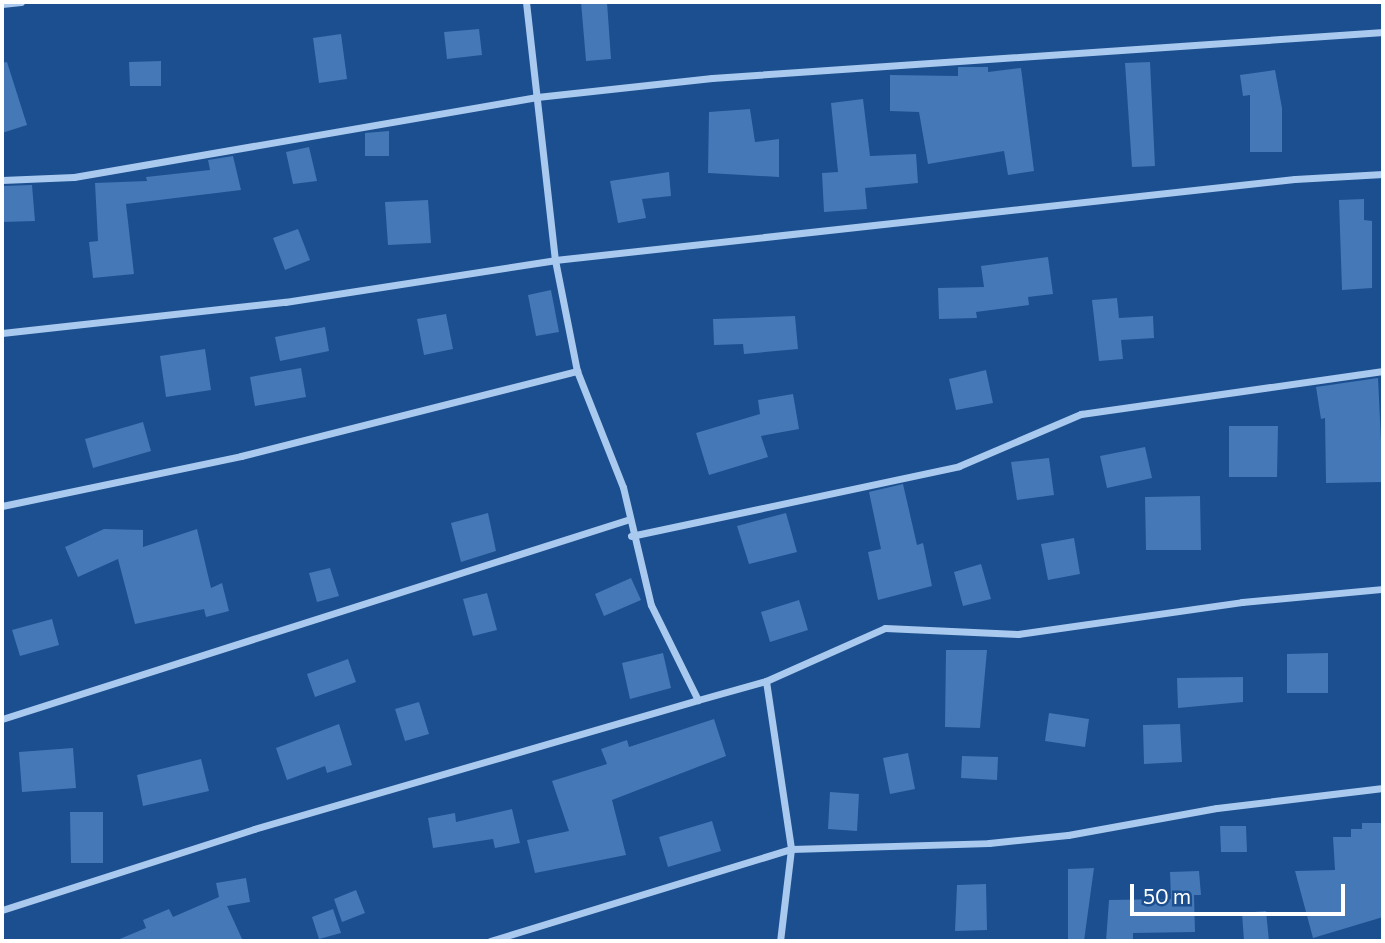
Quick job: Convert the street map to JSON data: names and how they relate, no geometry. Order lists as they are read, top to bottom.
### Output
{
  "scale_bar": "50 m"
}
